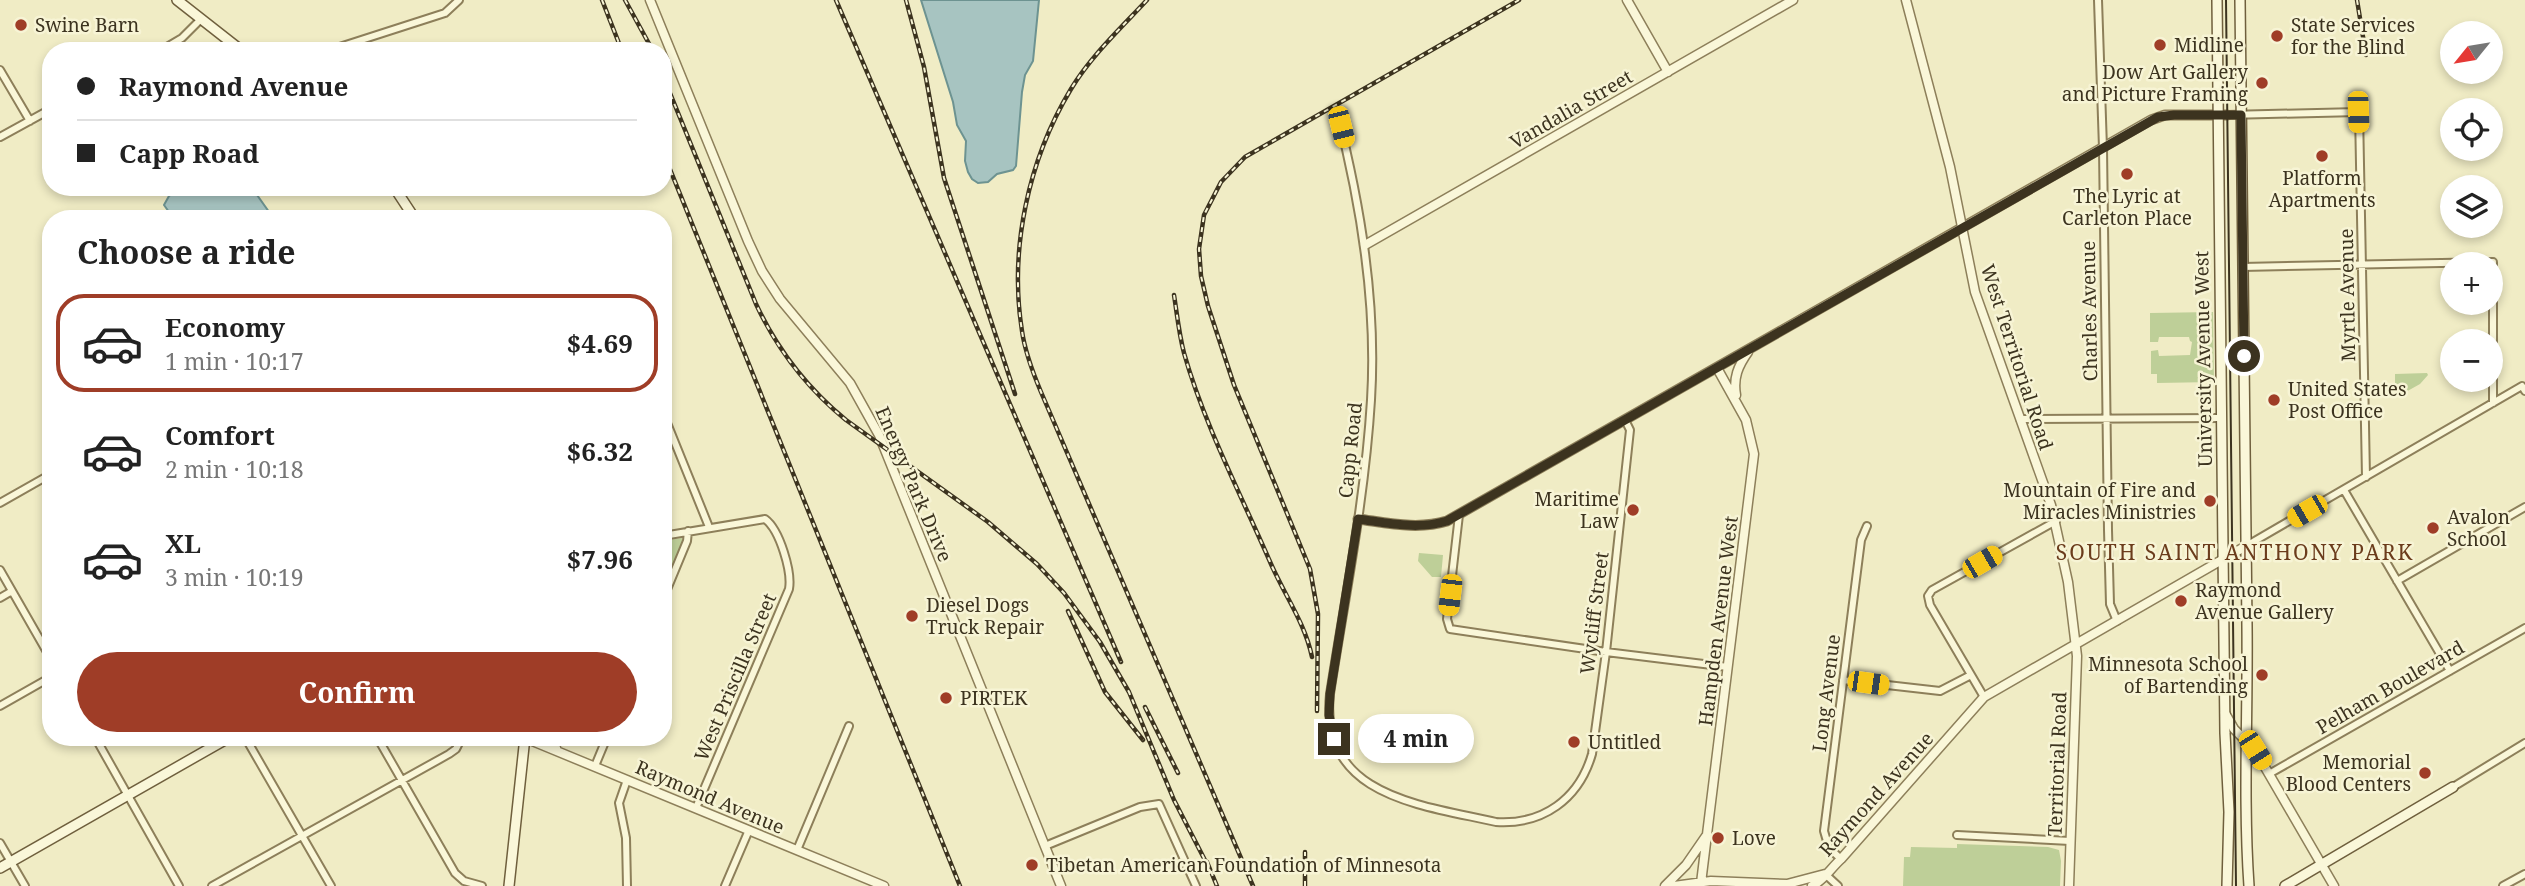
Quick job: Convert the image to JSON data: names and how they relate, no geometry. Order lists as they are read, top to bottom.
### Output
{
  "streets": {
    "main road": ["University Avenue West"],
    "street": [
      "Vandalia Street",
      "Myrtle Avenue",
      "Charles Avenue",
      "West Territorial Road",
      "Capp Road",
      "Energy Park Drive",
      "Wycliff Street",
      "Hampden Avenue West",
      "West Priscilla Street",
      "Pelham Boulevard",
      "Long Avenue",
      "Territorial Road",
      "Raymond Avenue"
    ]
  },
  "crossings": [
    ["Vandalia Street", "Capp Road"],
    ["Myrtle Avenue", "University Avenue West"],
    ["Myrtle Avenue", "Raymond Avenue"],
    ["Charles Avenue", "Raymond Avenue"],
    ["West Territorial Road", "Territorial Road"],
    ["West Territorial Road", "Raymond Avenue"],
    ["University Avenue West", "Raymond Avenue"],
    ["Capp Road", "Wycliff Street"],
    ["Hampden Avenue West", "Raymond Avenue"],
    ["West Priscilla Street", "Raymond Avenue"],
    ["Long Avenue", "Raymond Avenue"],
    ["Territorial Road", "Raymond Avenue"]
  ],
  "districts": ["SOUTH SAINT ANTHONY PARK"],
  "places": [
    "Swine Barn",
    "State Services for the Blind",
    "Midline",
    "Dow Art Gallery and Picture Framing",
    "Platform Apartments",
    "The Lyric at Carleton Place",
    "United States Post Office",
    "Mountain of Fire and Miracles Ministries",
    "Maritime Law",
    "Avalon School",
    "Raymond Avenue Gallery",
    "Diesel Dogs Truck Repair",
    "Minnesota School of Bartending",
    "PIRTEK",
    "Untitled",
    "Memorial Blood Centers",
    "Love",
    "Tibetan American Foundation of Minnesota"
  ],
  "north": "bottom left",
  "page": {
    "map_buttons": ["+", "−"],
    "banner": ["Raymond Avenue", "Capp Road"],
    "heading": "Choose a ride",
    "list": [
      {
        "name": "Economy",
        "note": "1 min · 10:17",
        "value": "$4.69"
      },
      {
        "name": "Comfort",
        "note": "2 min · 10:18",
        "value": "$6.32"
      },
      {
        "name": "XL",
        "note": "3 min · 10:19",
        "value": "$7.96"
      }
    ],
    "buttons": "Confirm",
    "bubble": "4 min"
  }
}
